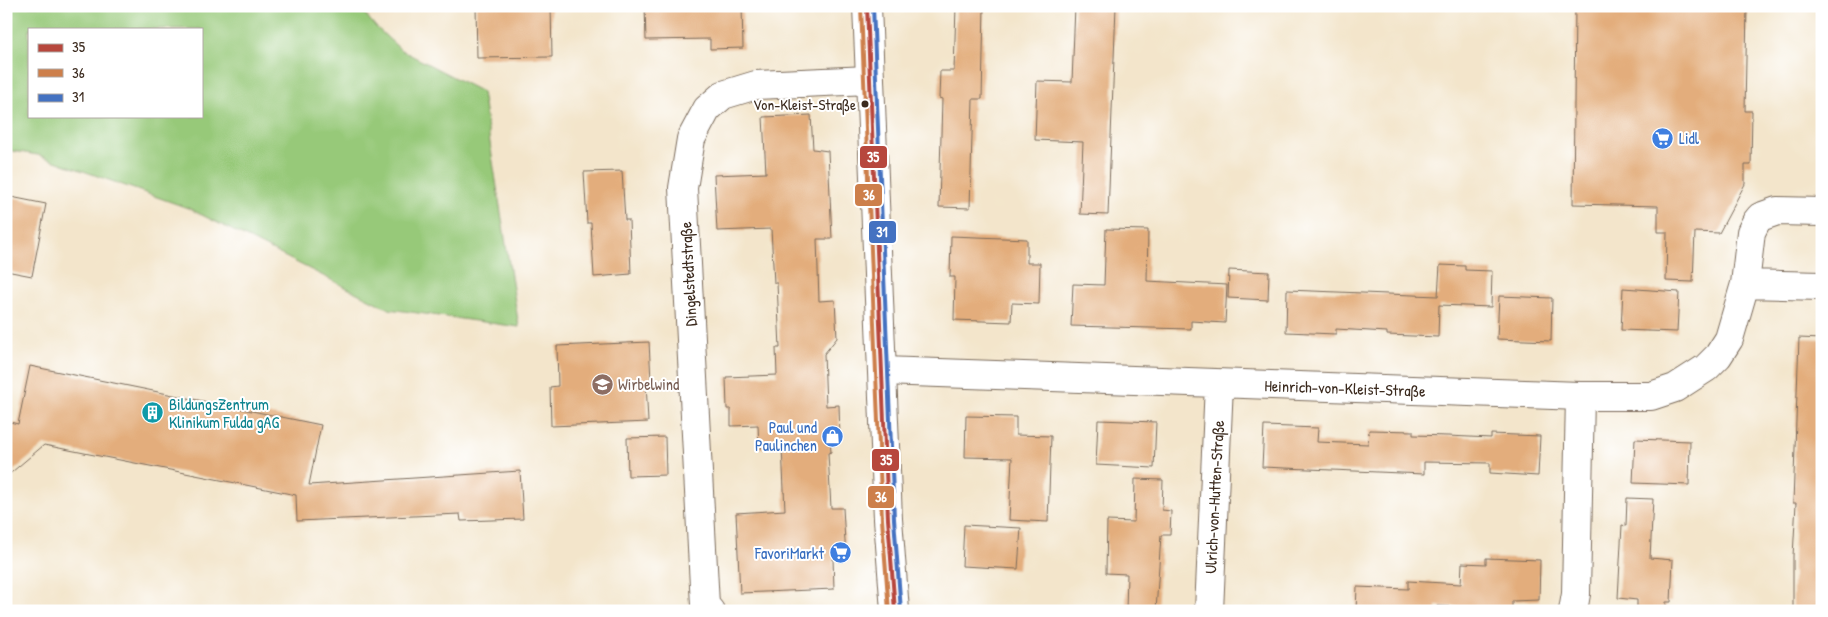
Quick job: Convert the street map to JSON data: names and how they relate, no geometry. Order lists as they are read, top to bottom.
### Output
{
  "streets": {
    "street": ["Dingelstedtstraße", "Heinrich-von-Kleist-Straße", "Ulrich-von-Hutten-Straße"]
  },
  "crossings": [
    ["Heinrich-von-Kleist-Straße", "Ulrich-von-Hutten-Straße"]
  ],
  "places": {
    "other": ["Von-Kleist-Straße"],
    "supermarket": ["Lidl", "FavoriMarkt"],
    "school or university": ["Wirbelwind"],
    "building": ["BildungsZentrum Klinikum Fulda gAG"],
    "shop": ["Paul und Paulinchen"]
  },
  "lines": ["transit line 35", "transit line 36", "transit line 31"],
  "legend": ["35", "36", "31"]
}
